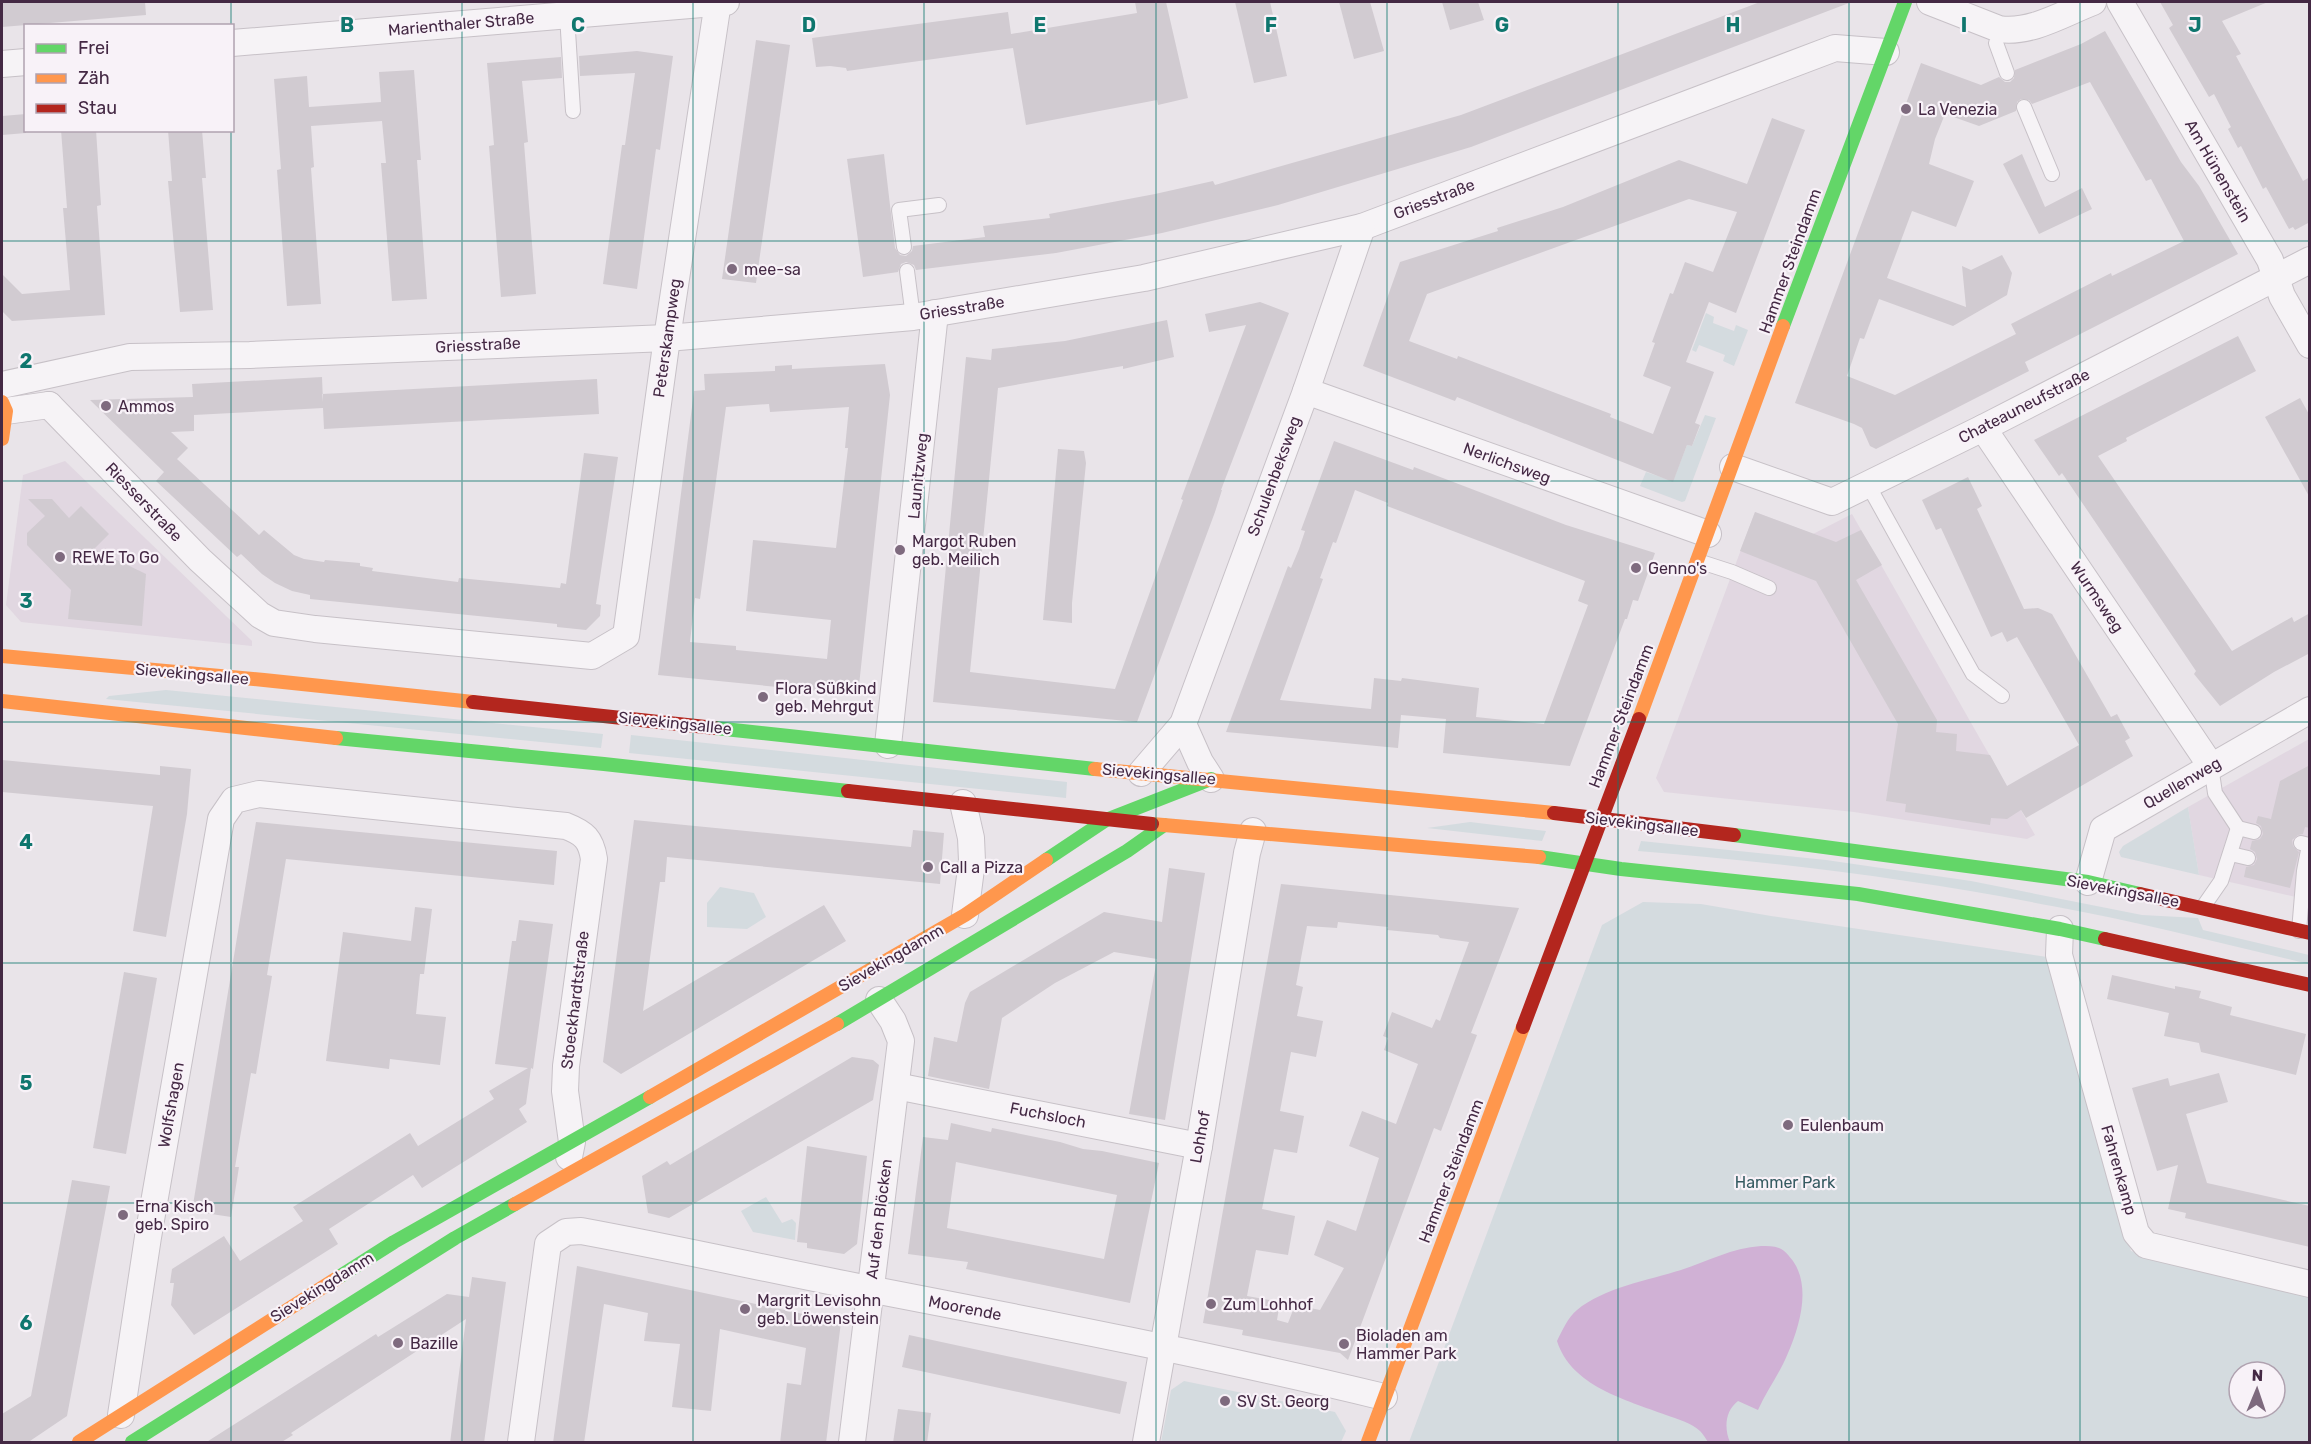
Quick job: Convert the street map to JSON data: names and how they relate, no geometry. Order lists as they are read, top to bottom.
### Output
{
  "streets": {
    "main road": ["Hammer Steindamm", "Sievekingsallee", "Sievekingdamm"],
    "street": [
      "Marienthaler Straße",
      "Am Hünenstein",
      "Griesstraße",
      "Peterskampweg",
      "Chateauneufstraße",
      "Nerlichsweg",
      "Launitzweg",
      "Schulenbeksweg",
      "Riesserstraße",
      "Wurmsweg",
      "Quellenweg",
      "Stoeckhardtstraße",
      "Wolfshagen",
      "Fuchsloch",
      "Lohhof",
      "Fahrenkamp",
      "Auf den Blöcken",
      "Moorende"
    ]
  },
  "crossings": [
    ["Marienthaler Straße", "Peterskampweg"],
    ["Am Hünenstein", "Chateauneufstraße"],
    ["Griesstraße", "Hammer Steindamm"],
    ["Griesstraße", "Peterskampweg"],
    ["Griesstraße", "Launitzweg"],
    ["Griesstraße", "Schulenbeksweg"],
    ["Hammer Steindamm", "Chateauneufstraße"],
    ["Hammer Steindamm", "Nerlichsweg"],
    ["Hammer Steindamm", "Sievekingsallee"],
    ["Hammer Steindamm", "Moorende"],
    ["Peterskampweg", "Riesserstraße"],
    ["Chateauneufstraße", "Wurmsweg"],
    ["Nerlichsweg", "Schulenbeksweg"],
    ["Launitzweg", "Sievekingsallee"],
    ["Schulenbeksweg", "Sievekingsallee"],
    ["Wurmsweg", "Quellenweg"],
    ["Sievekingsallee", "Quellenweg"],
    ["Sievekingsallee", "Sievekingdamm"],
    ["Sievekingdamm", "Stoeckhardtstraße"],
    ["Sievekingdamm", "Wolfshagen"],
    ["Sievekingdamm", "Auf den Blöcken"],
    ["Stoeckhardtstraße", "Wolfshagen"],
    ["Fuchsloch", "Lohhof"],
    ["Fuchsloch", "Auf den Blöcken"],
    ["Lohhof", "Moorende"],
    ["Auf den Blöcken", "Moorende"]
  ],
  "parks": ["Hammer Park"],
  "places": [
    "La Venezia",
    "mee-sa",
    "Ammos",
    "Margot Ruben geb. Meilich",
    "REWE To Go",
    "Genno's",
    "Flora Süßkind geb. Mehrgut",
    "Call a Pizza",
    "Eulenbaum",
    "Erna Kisch geb. Spiro",
    "Zum Lohhof",
    "Margrit Levisohn geb. Löwenstein",
    "Bazille",
    "Bioladen am Hammer Park",
    "SV St. Georg"
  ],
  "legend": ["Frei", "Zäh", "Stau"],
  "north": "top",
  "grid": {
    "columns": [
      "B",
      "C",
      "D",
      "E",
      "F",
      "G",
      "H",
      "I",
      "J"
    ],
    "rows": [
      "2",
      "3",
      "4",
      "5",
      "6"
    ]
  }
}
